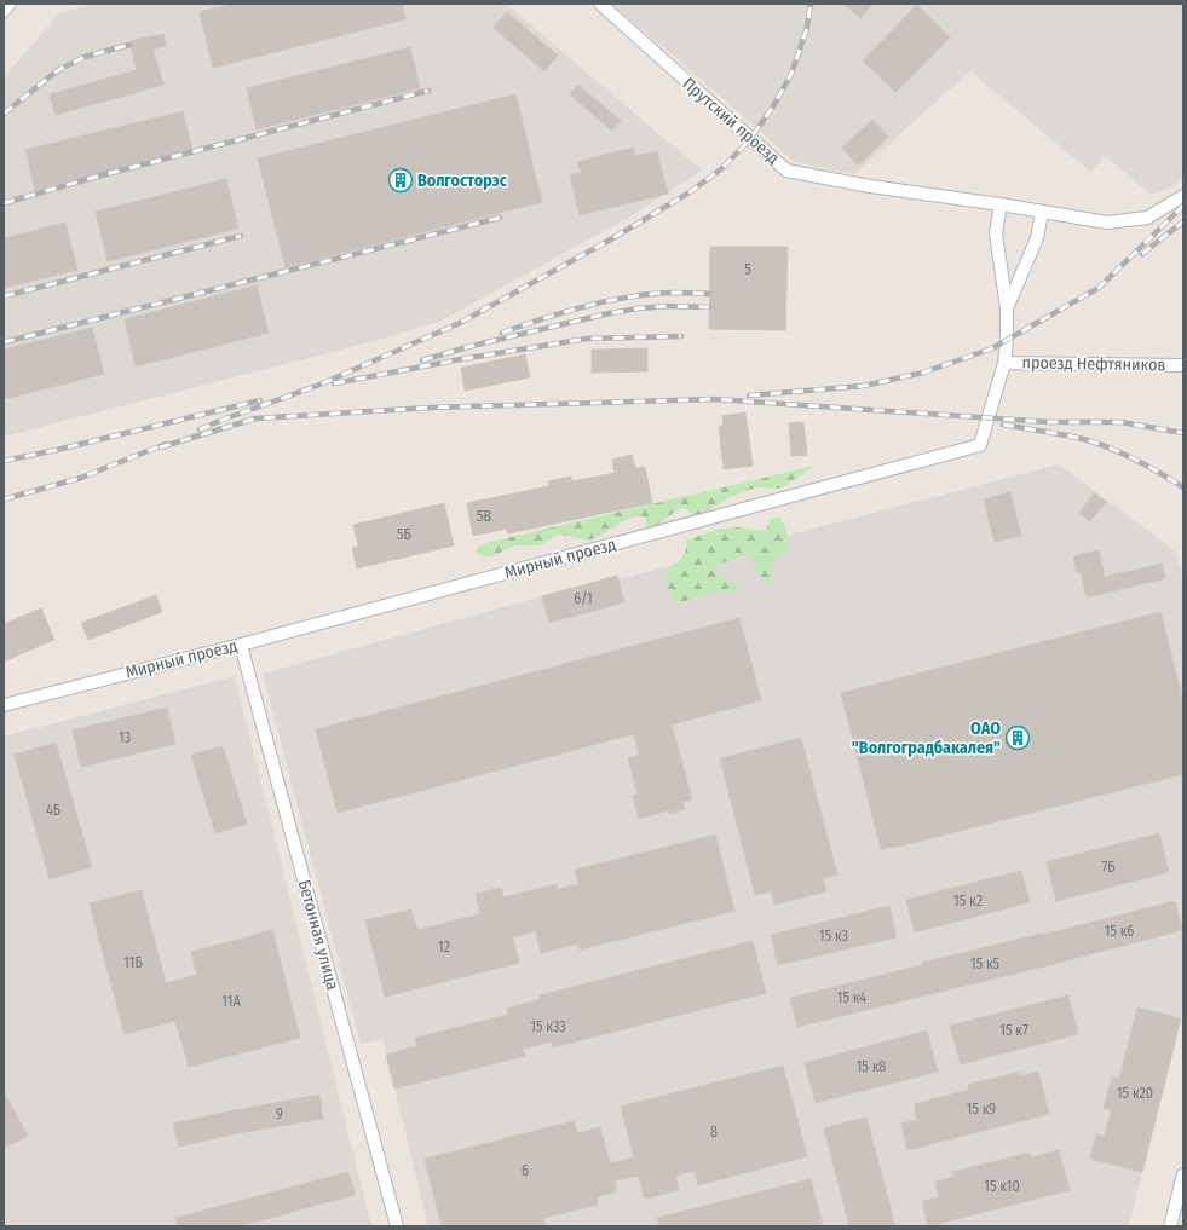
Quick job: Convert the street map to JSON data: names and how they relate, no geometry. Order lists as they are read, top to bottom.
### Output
{
  "streets": {
    "street": [
      "Прутский проезд",
      "проезд Нефтяников",
      "Мирный проезд",
      "Бетонная улица"
    ]
  },
  "crossings": [
    ["Прутский проезд", "Мирный проезд"],
    ["проезд Нефтяников", "Мирный проезд"],
    ["Мирный проезд", "Бетонная улица"]
  ],
  "places": {
    "building": ["Волгосторэс", "ОАО \"Волгоградбакалея\""]
  },
  "house_numbers": [
    "5",
    "5В",
    "5Б",
    "6/1",
    "13",
    "4Б",
    "7Б",
    "15 к2",
    "15 к6",
    "15 к3",
    "12",
    "11Б",
    "15 к5",
    "15 к4",
    "11А",
    "15 к33",
    "15 к7",
    "15 к8",
    "15 к20",
    "15 к9",
    "9",
    "8",
    "6",
    "15 к10"
  ]
}
